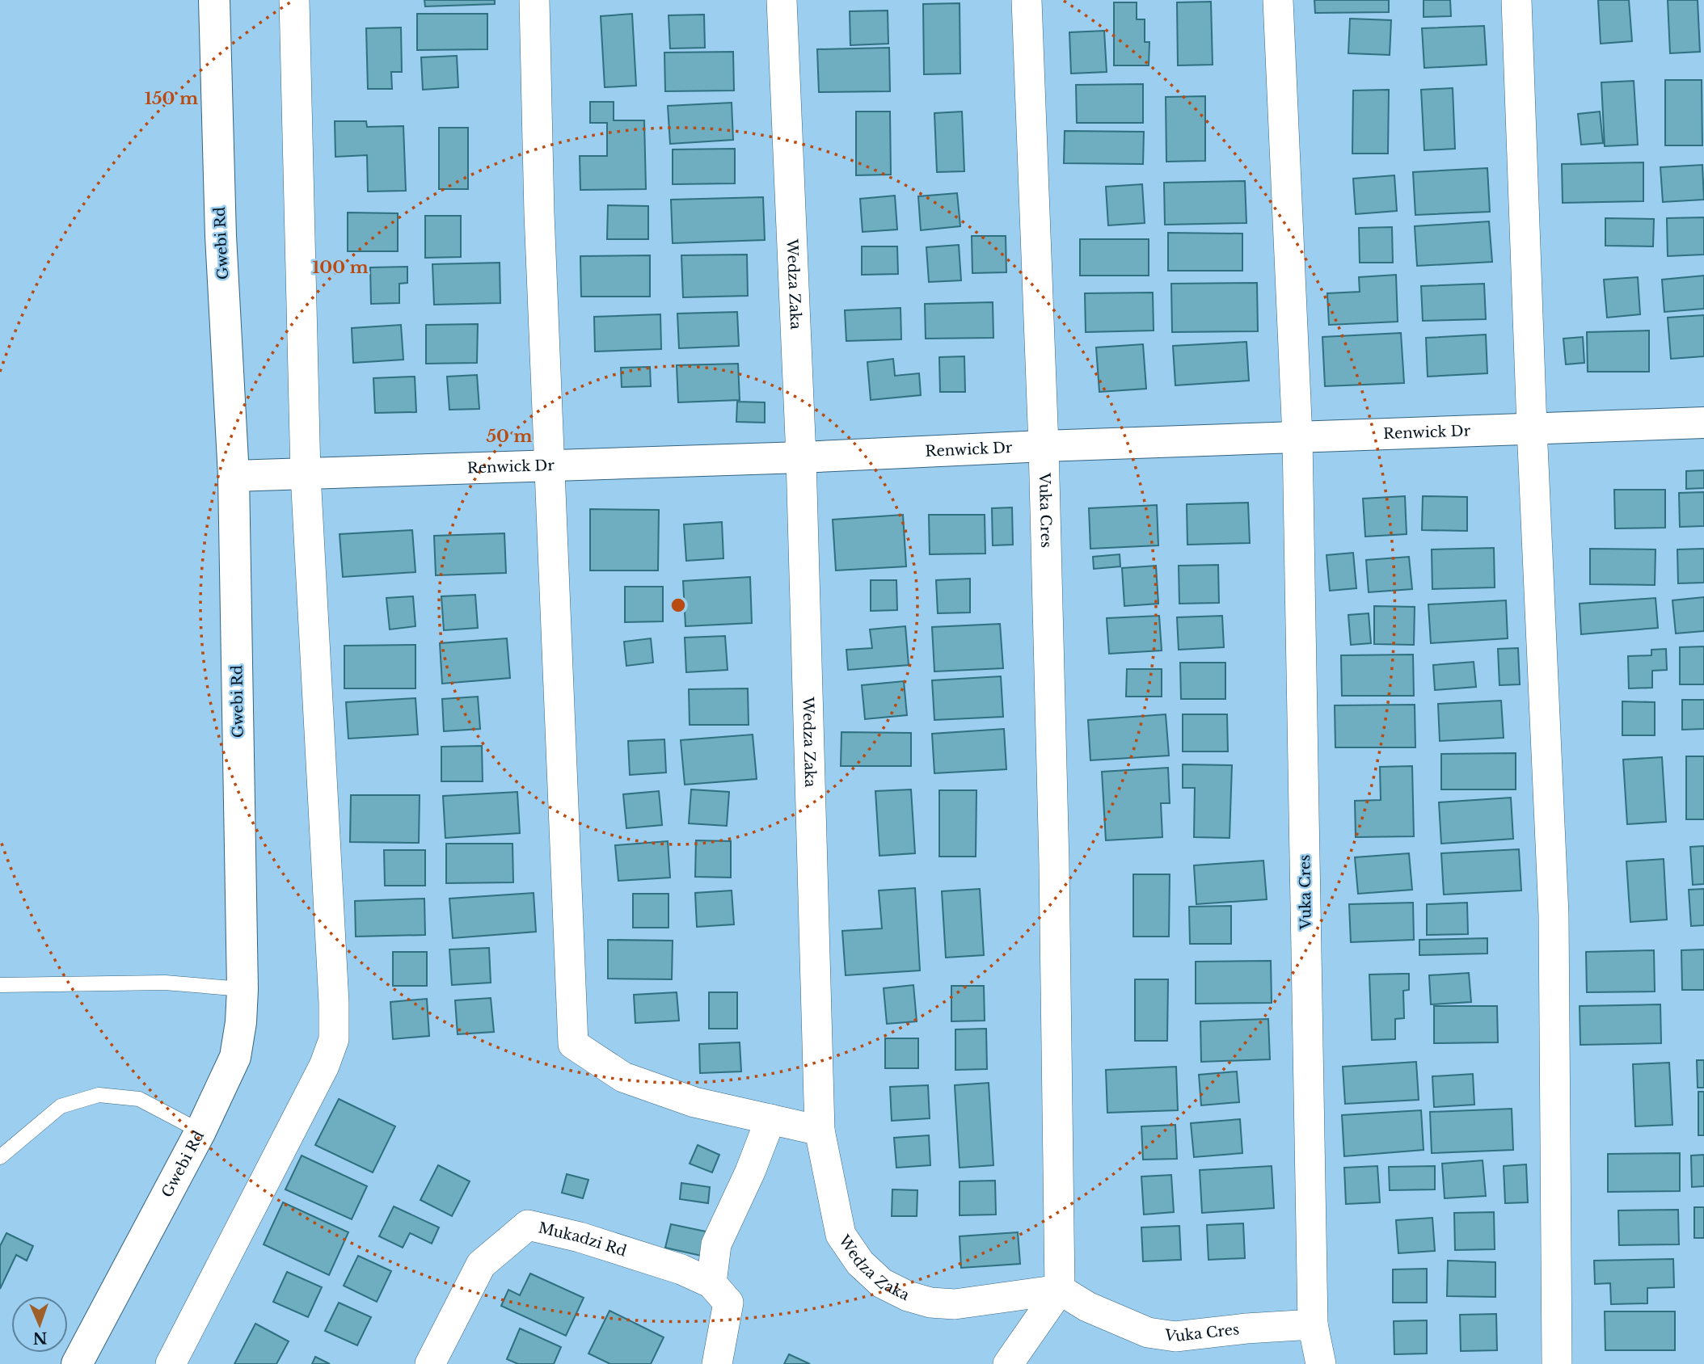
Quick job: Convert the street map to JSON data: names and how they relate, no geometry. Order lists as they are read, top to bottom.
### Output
{
  "streets": {
    "street": [
      "Gwebi Rd",
      "Wedza Zaka",
      "Renwick Dr",
      "Vuka Cres",
      "Mukadzi Rd"
    ]
  },
  "crossings": [
    ["Gwebi Rd", "Renwick Dr"],
    ["Wedza Zaka", "Renwick Dr"],
    ["Wedza Zaka", "Vuka Cres"],
    ["Renwick Dr", "Vuka Cres"]
  ],
  "north": "bottom",
  "rings": ["150 m", "100 m", "50 m"]
}
